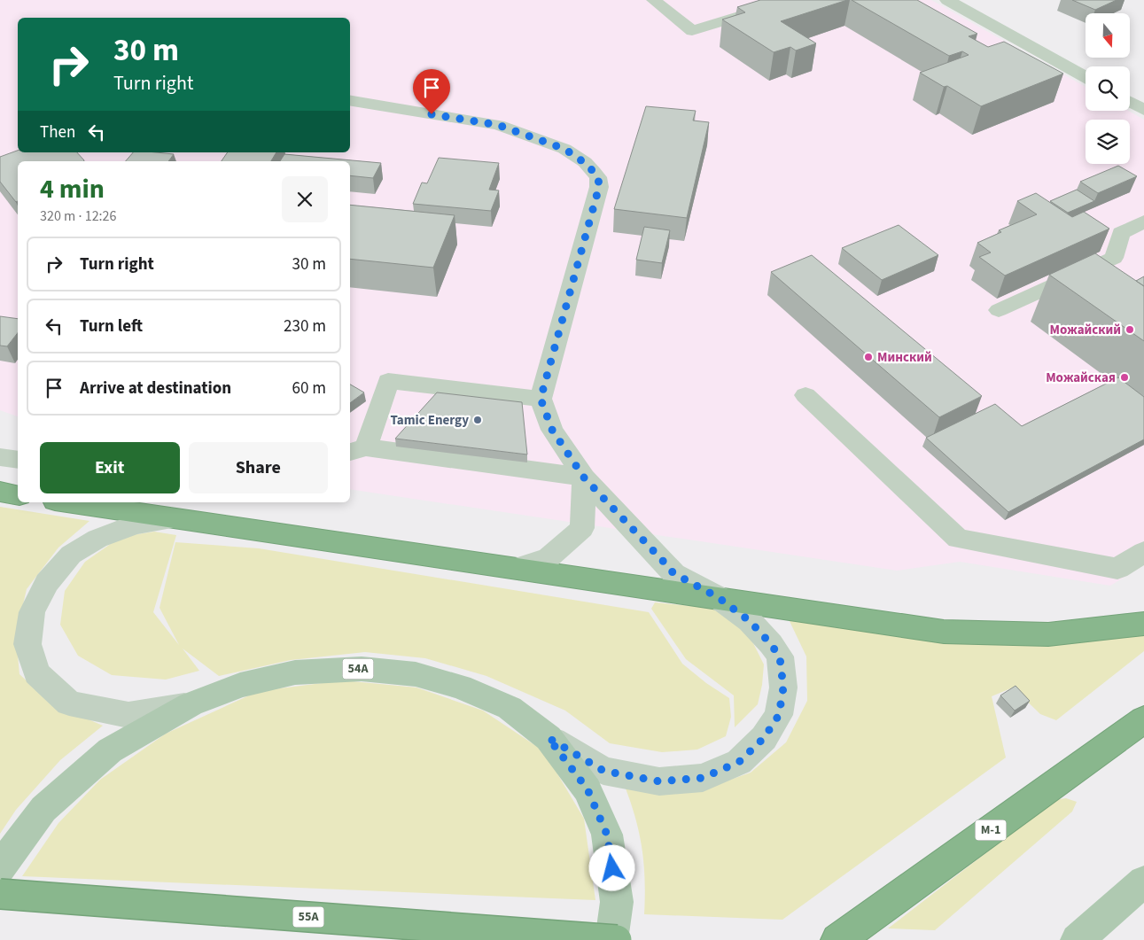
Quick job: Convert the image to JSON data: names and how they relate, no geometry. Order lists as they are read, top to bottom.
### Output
{
  "streets": {
    "highway": ["М-1", "55А"],
    "main road": ["54А"]
  },
  "places": [
    "Можайский",
    "Минский",
    "Можайская",
    "Tamic Energy"
  ],
  "north": "bottom",
  "page": {
    "turn": ["30 m", "Turn right"],
    "then": "Then",
    "heading": ["4 min", "320 m · 12:26"],
    "list": [
      {
        "name": "Turn right",
        "value": "30 m"
      },
      {
        "name": "Turn left",
        "value": "230 m"
      },
      {
        "name": "Arrive at destination",
        "value": "60 m"
      }
    ],
    "buttons": ["Exit", "Share"]
  }
}
